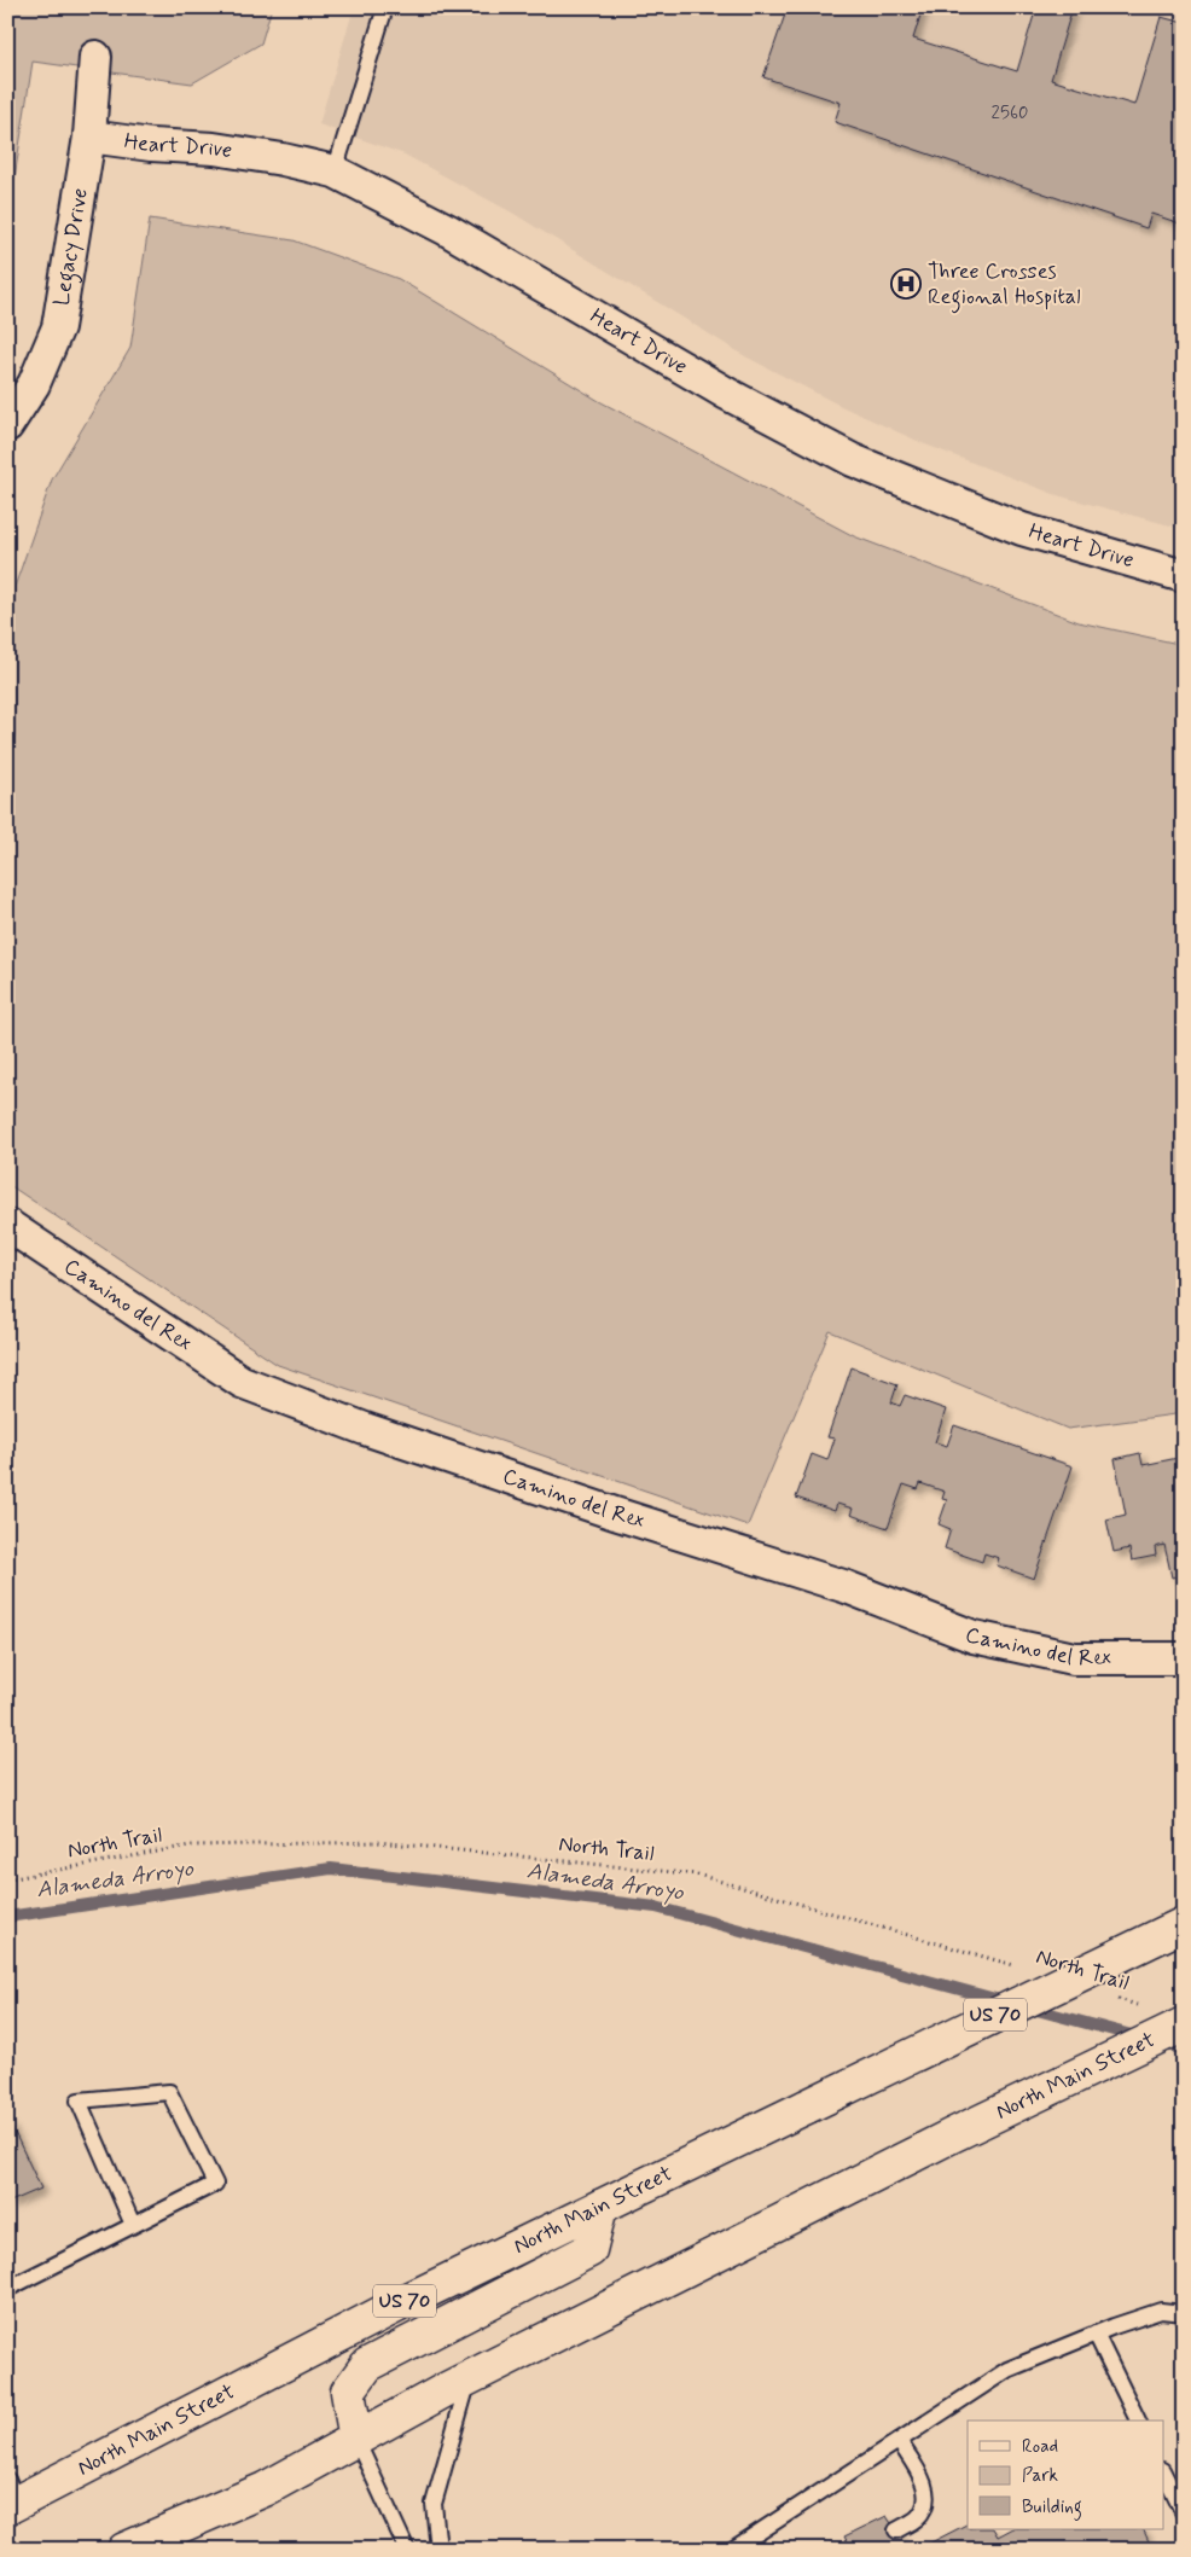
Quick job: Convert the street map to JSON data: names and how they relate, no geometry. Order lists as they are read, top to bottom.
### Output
{
  "streets": {
    "main road": ["US 70", "North Main Street"],
    "street": ["Heart Drive", "Legacy Drive", "Camino del Rex"],
    "path": ["North Trail"]
  },
  "crossings": [
    ["Heart Drive", "Legacy Drive"]
  ],
  "water": ["Alameda Arroyo"],
  "places": {
    "hospital": ["Three Crosses Regional Hospital"]
  },
  "house_numbers": ["2560"],
  "legend": ["Road", "Park", "Building"]
}
